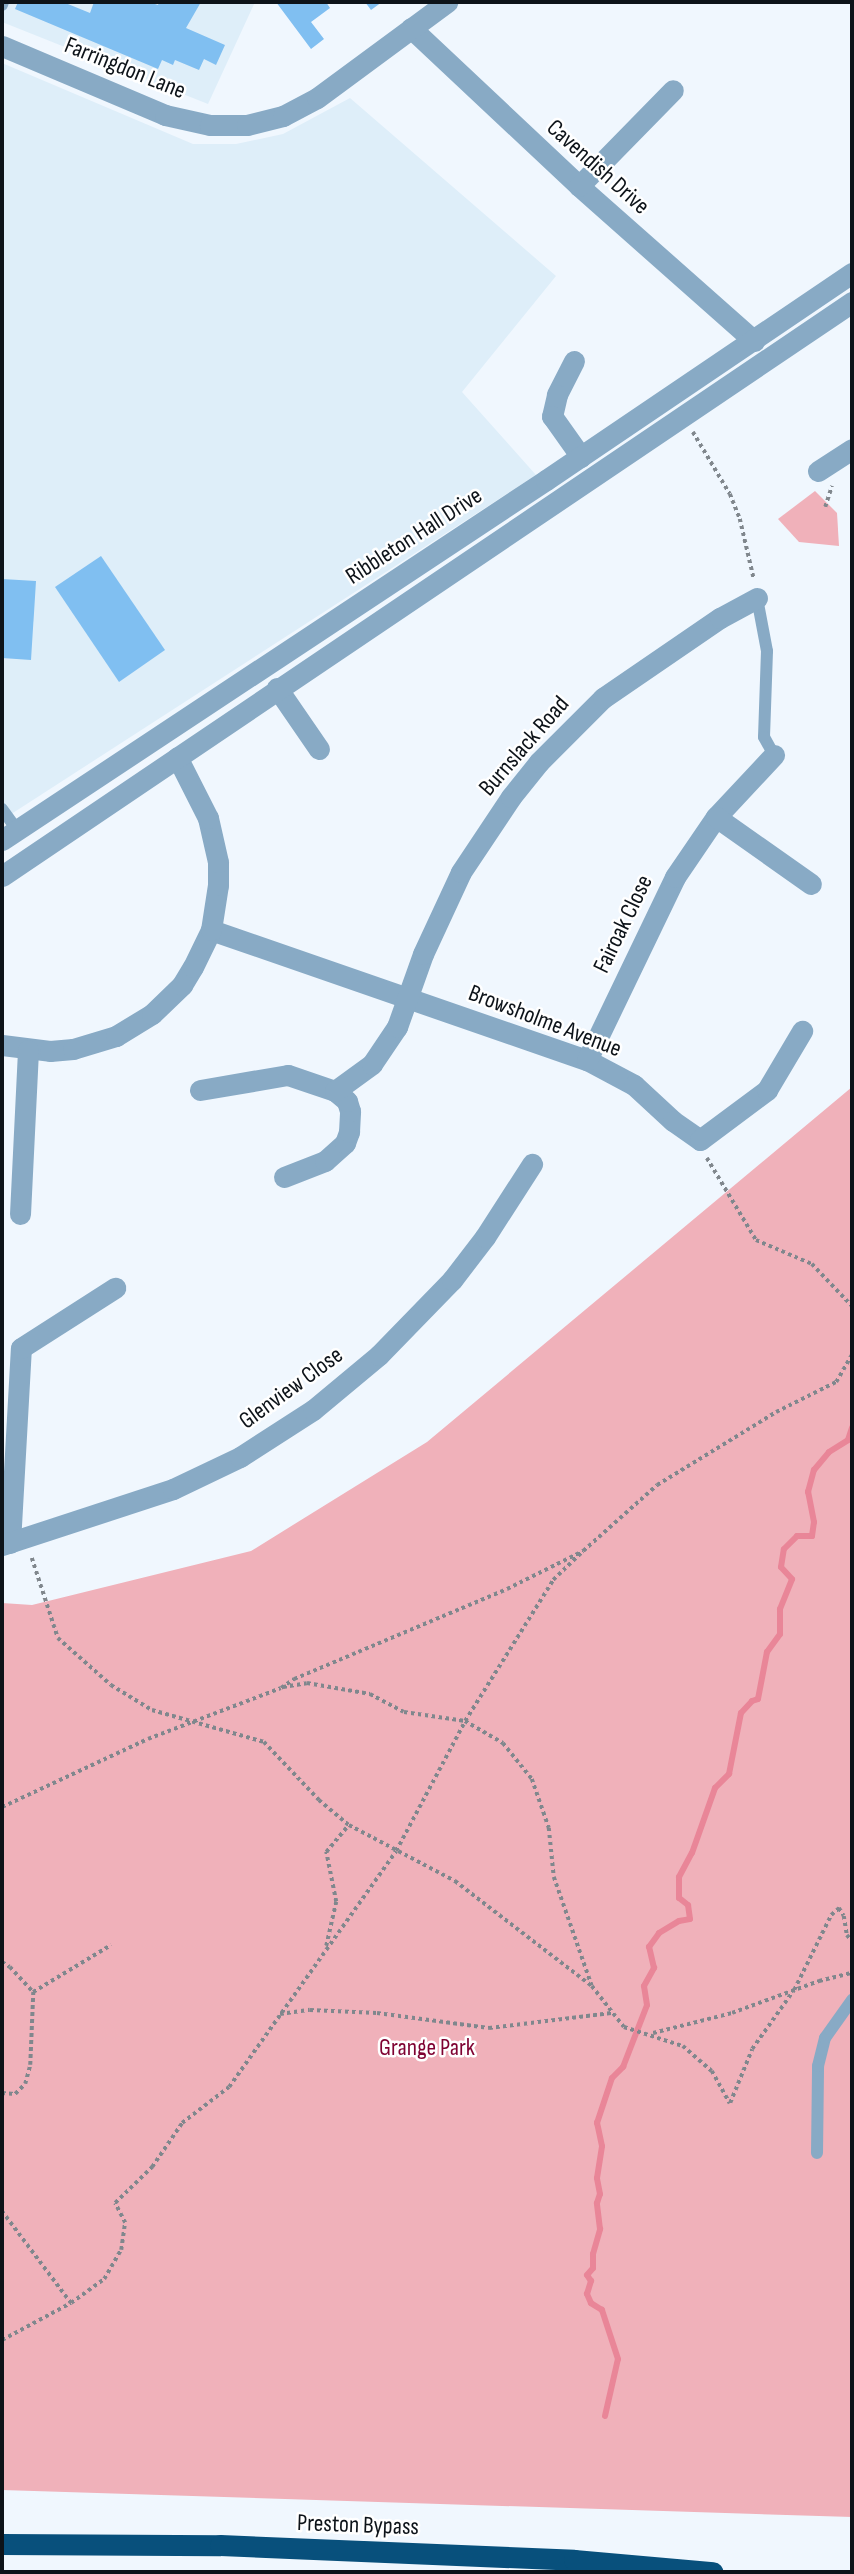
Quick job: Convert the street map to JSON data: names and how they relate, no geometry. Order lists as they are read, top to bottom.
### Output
{
  "streets": {
    "highway": ["Preston Bypass"],
    "street": [
      "Farringdon Lane",
      "Cavendish Drive",
      "Ribbleton Hall Drive",
      "Burnslack Road",
      "Fairoak Close",
      "Browsholme Avenue",
      "Glenview Close"
    ]
  },
  "crossings": [
    ["Farringdon Lane", "Cavendish Drive"],
    ["Cavendish Drive", "Ribbleton Hall Drive"],
    ["Burnslack Road", "Browsholme Avenue"],
    ["Fairoak Close", "Browsholme Avenue"]
  ],
  "parks": ["Grange Park"]
}
